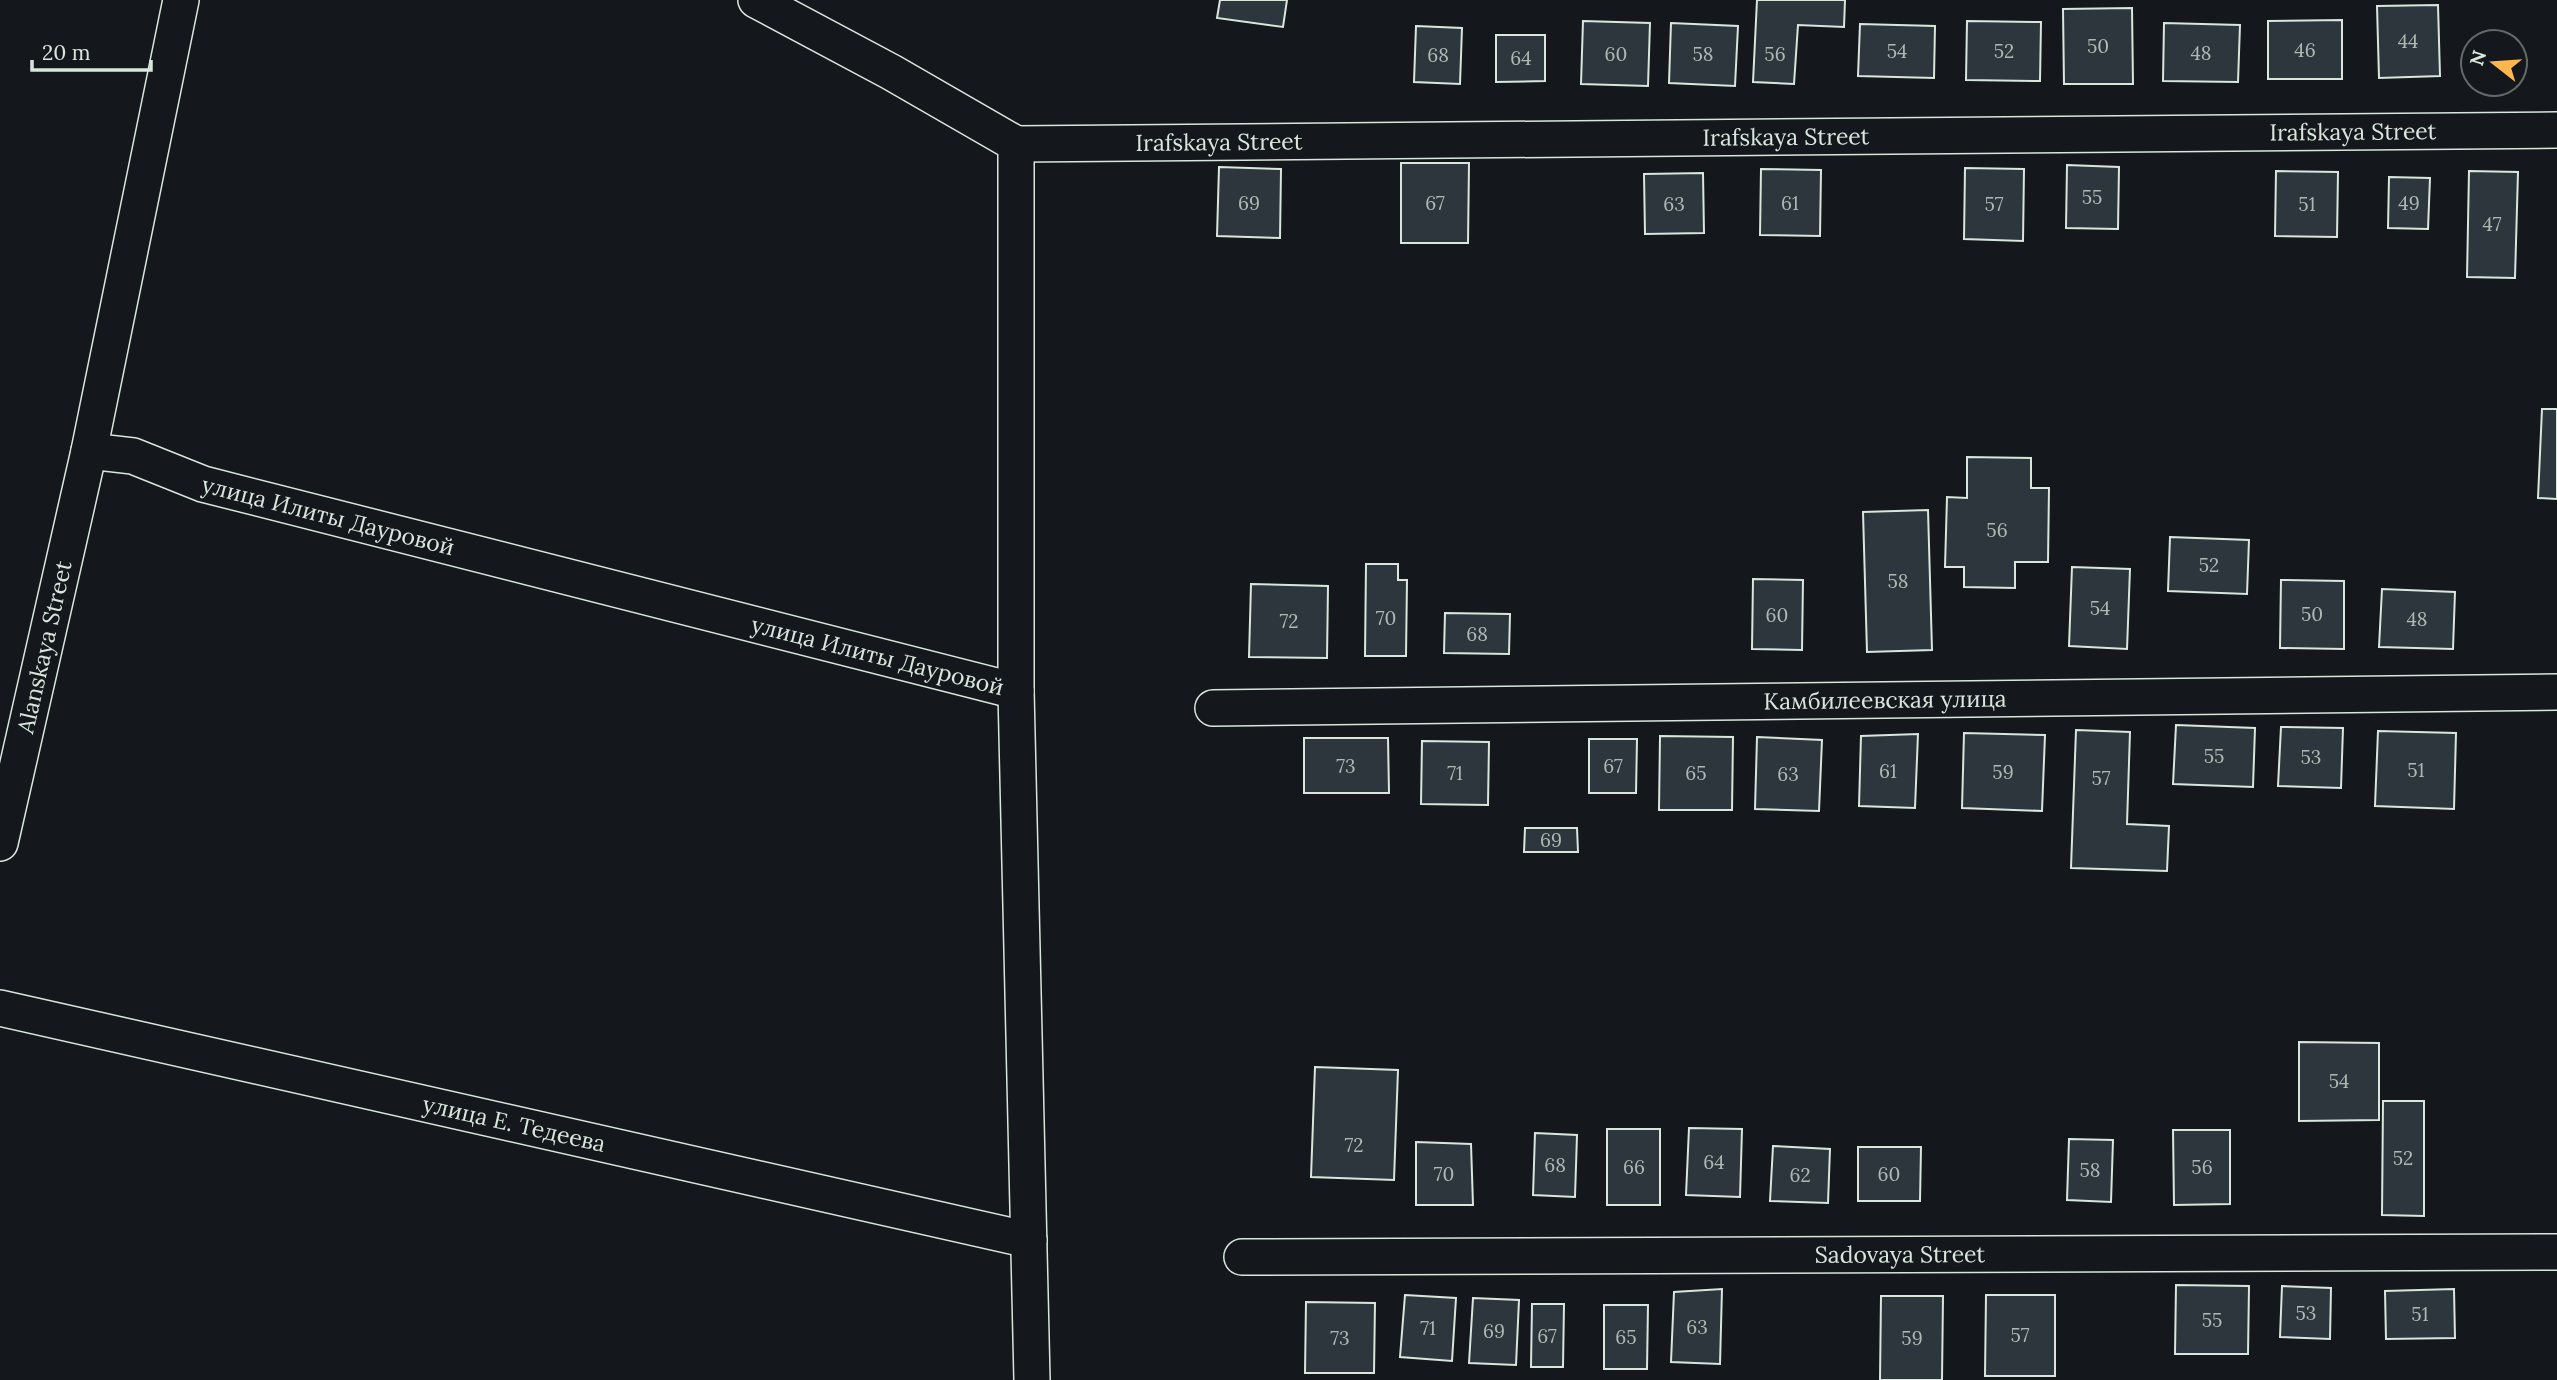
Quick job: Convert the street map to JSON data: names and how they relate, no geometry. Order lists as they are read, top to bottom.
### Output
{
  "streets": {
    "street": [
      "Irafskaya Street",
      "улица Илиты Дауровой",
      "Alanskaya Street",
      "Камбилеевская улица",
      "улица Е. Тедеева",
      "Sadovaya Street"
    ]
  },
  "crossings": [
    ["улица Илиты Дауровой", "Alanskaya Street"]
  ],
  "house_numbers": [
    "44",
    "50",
    "46",
    "54",
    "52",
    "48",
    "60",
    "58",
    "56",
    "68",
    "64",
    "55",
    "69",
    "67",
    "61",
    "49",
    "63",
    "57",
    "51",
    "47",
    "56",
    "52",
    "58",
    "54",
    "50",
    "60",
    "70",
    "48",
    "72",
    "68",
    "55",
    "53",
    "73",
    "67",
    "51",
    "61",
    "59",
    "71",
    "65",
    "63",
    "57",
    "69",
    "54",
    "72",
    "52",
    "64",
    "68",
    "66",
    "56",
    "58",
    "70",
    "60",
    "62",
    "53",
    "51",
    "55",
    "63",
    "71",
    "69",
    "57",
    "67",
    "65",
    "73",
    "59"
  ],
  "scale_bar": "20 m",
  "north": "left"
}
